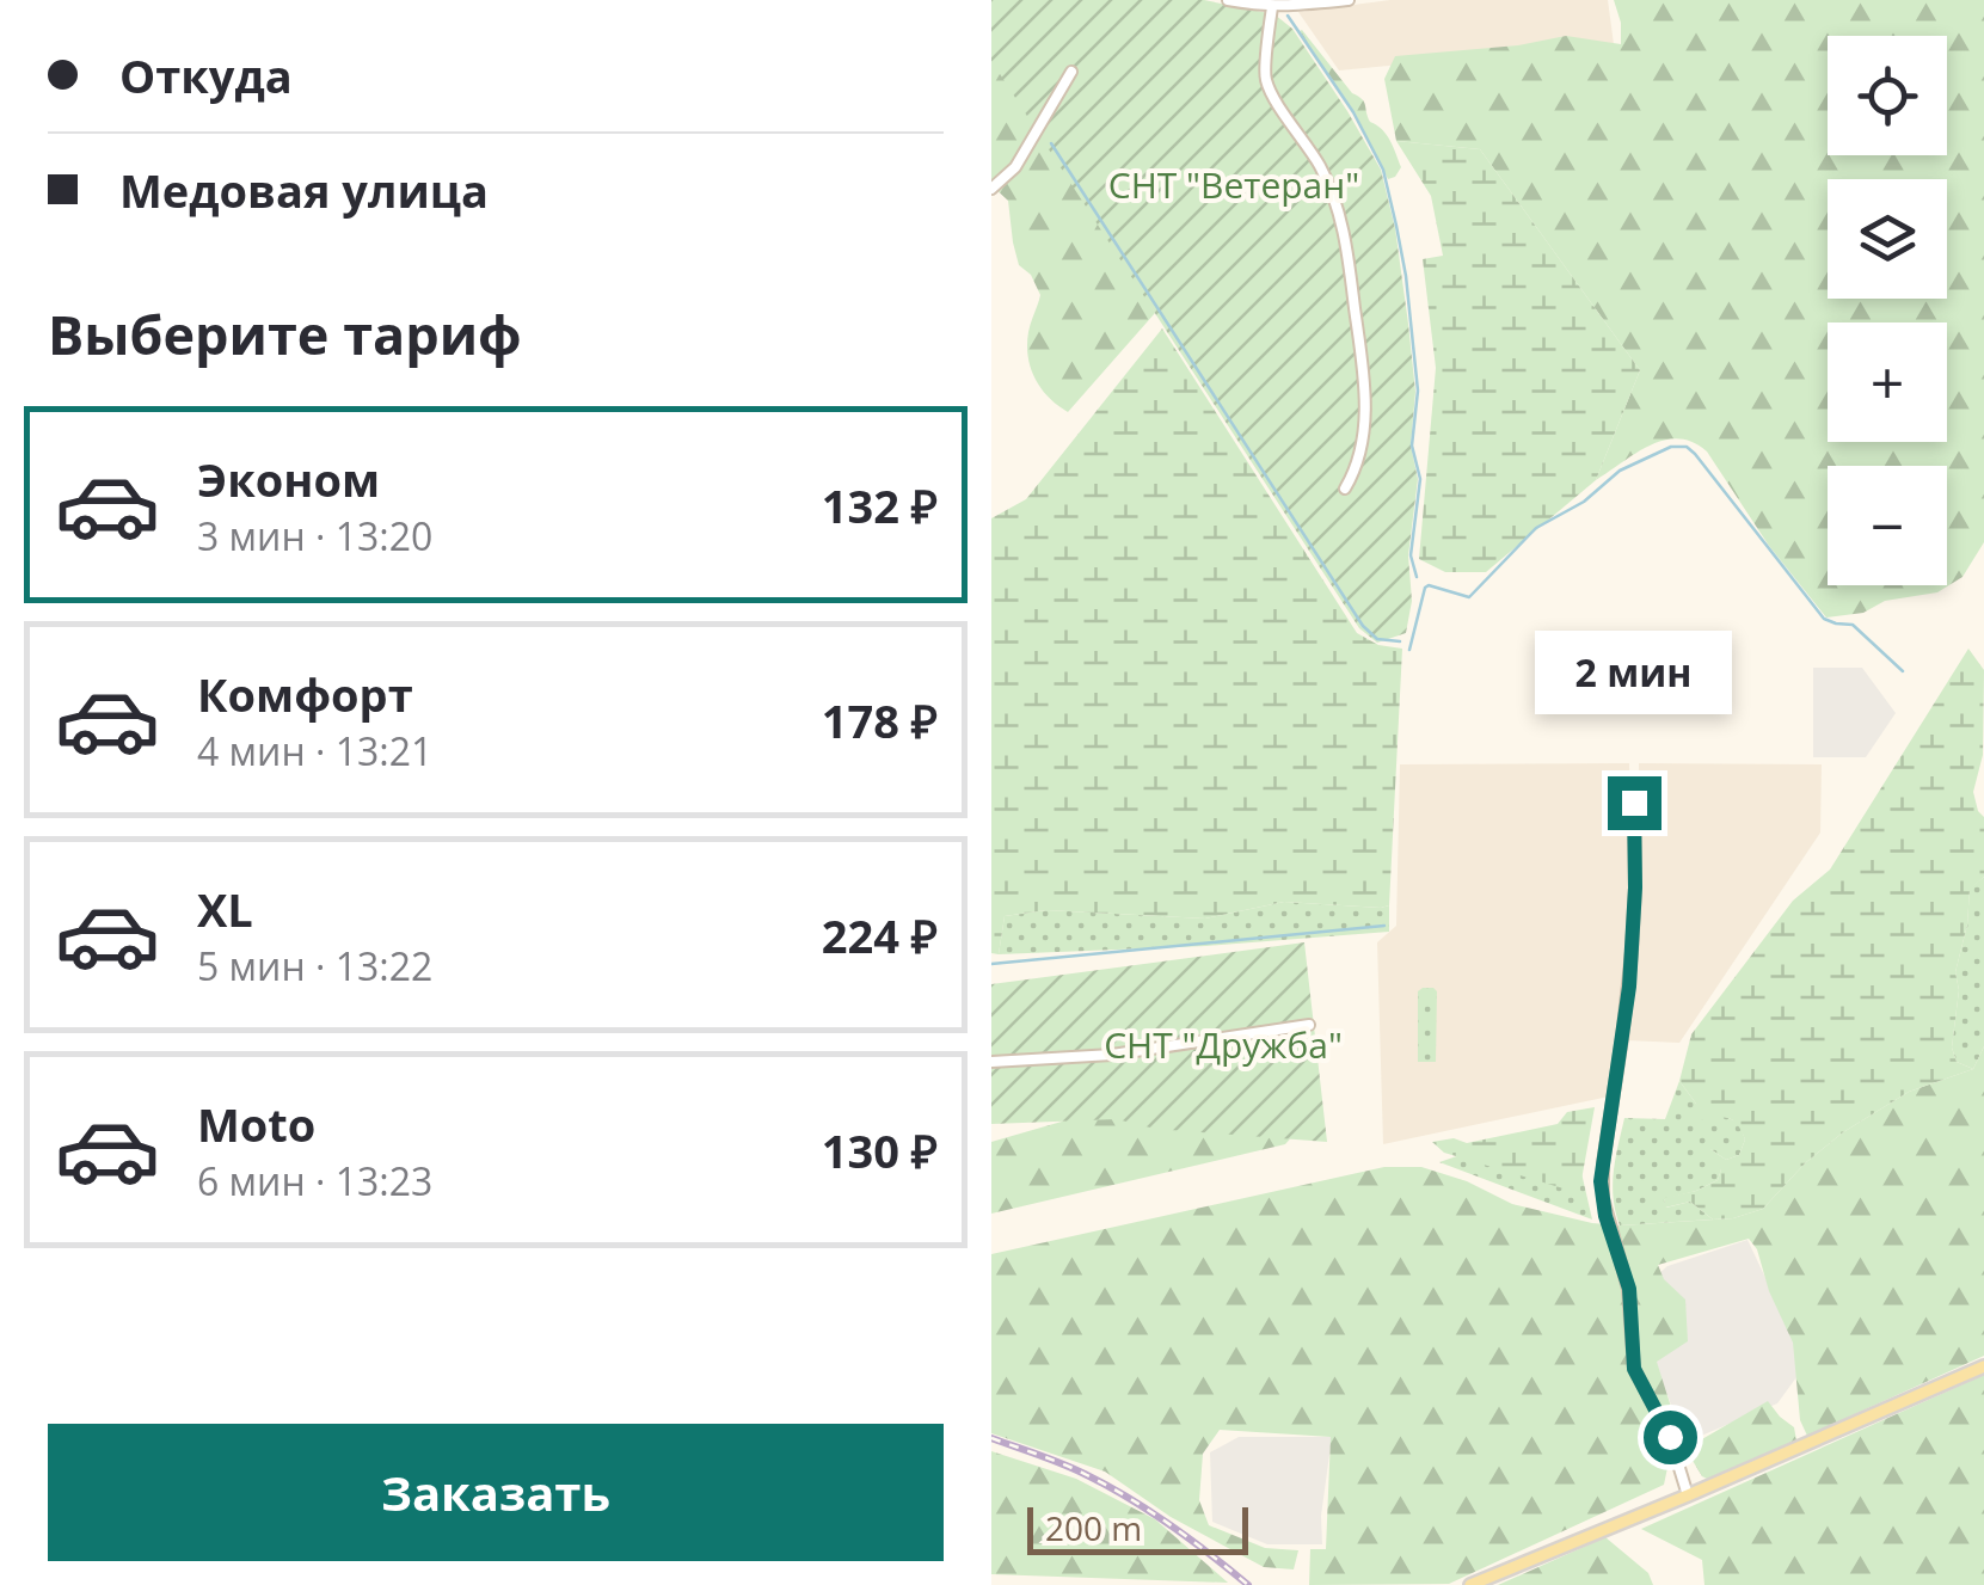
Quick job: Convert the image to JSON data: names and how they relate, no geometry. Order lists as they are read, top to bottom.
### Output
{
  "parks": ["СНТ \"Ветеран\"", "СНТ \"Дружба\""],
  "scale_bar": "200 m",
  "page": {
    "banner": ["Откуда", "Медовая улица"],
    "map_buttons": ["+", "−"],
    "heading": "Выберите тариф",
    "list": [
      {
        "name": "Эконом",
        "note": "3 мин · 13:20",
        "value": "132 ₽"
      },
      {
        "name": "Комфорт",
        "note": "4 мин · 13:21",
        "value": "178 ₽"
      },
      {
        "name": "XL",
        "note": "5 мин · 13:22",
        "value": "224 ₽"
      },
      {
        "name": "Moto",
        "note": "6 мин · 13:23",
        "value": "130 ₽"
      }
    ],
    "bubble": "2 мин",
    "buttons": "Заказать",
    "scale": "200 m"
  }
}
